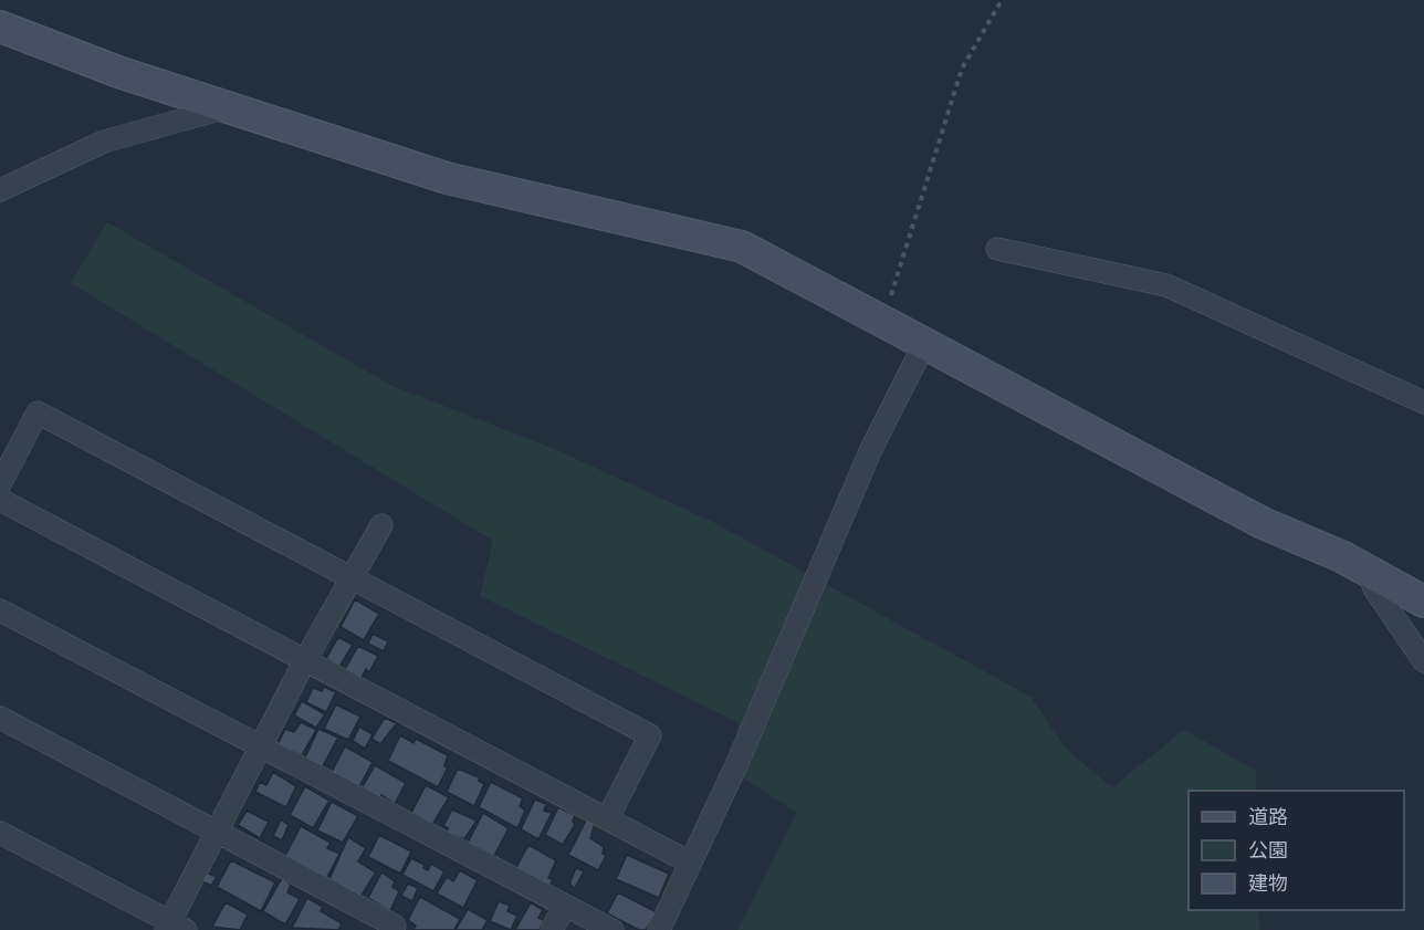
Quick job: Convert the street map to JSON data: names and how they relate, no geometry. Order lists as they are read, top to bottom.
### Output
{
  "legend": ["道路", "公園", "建物"]
}
